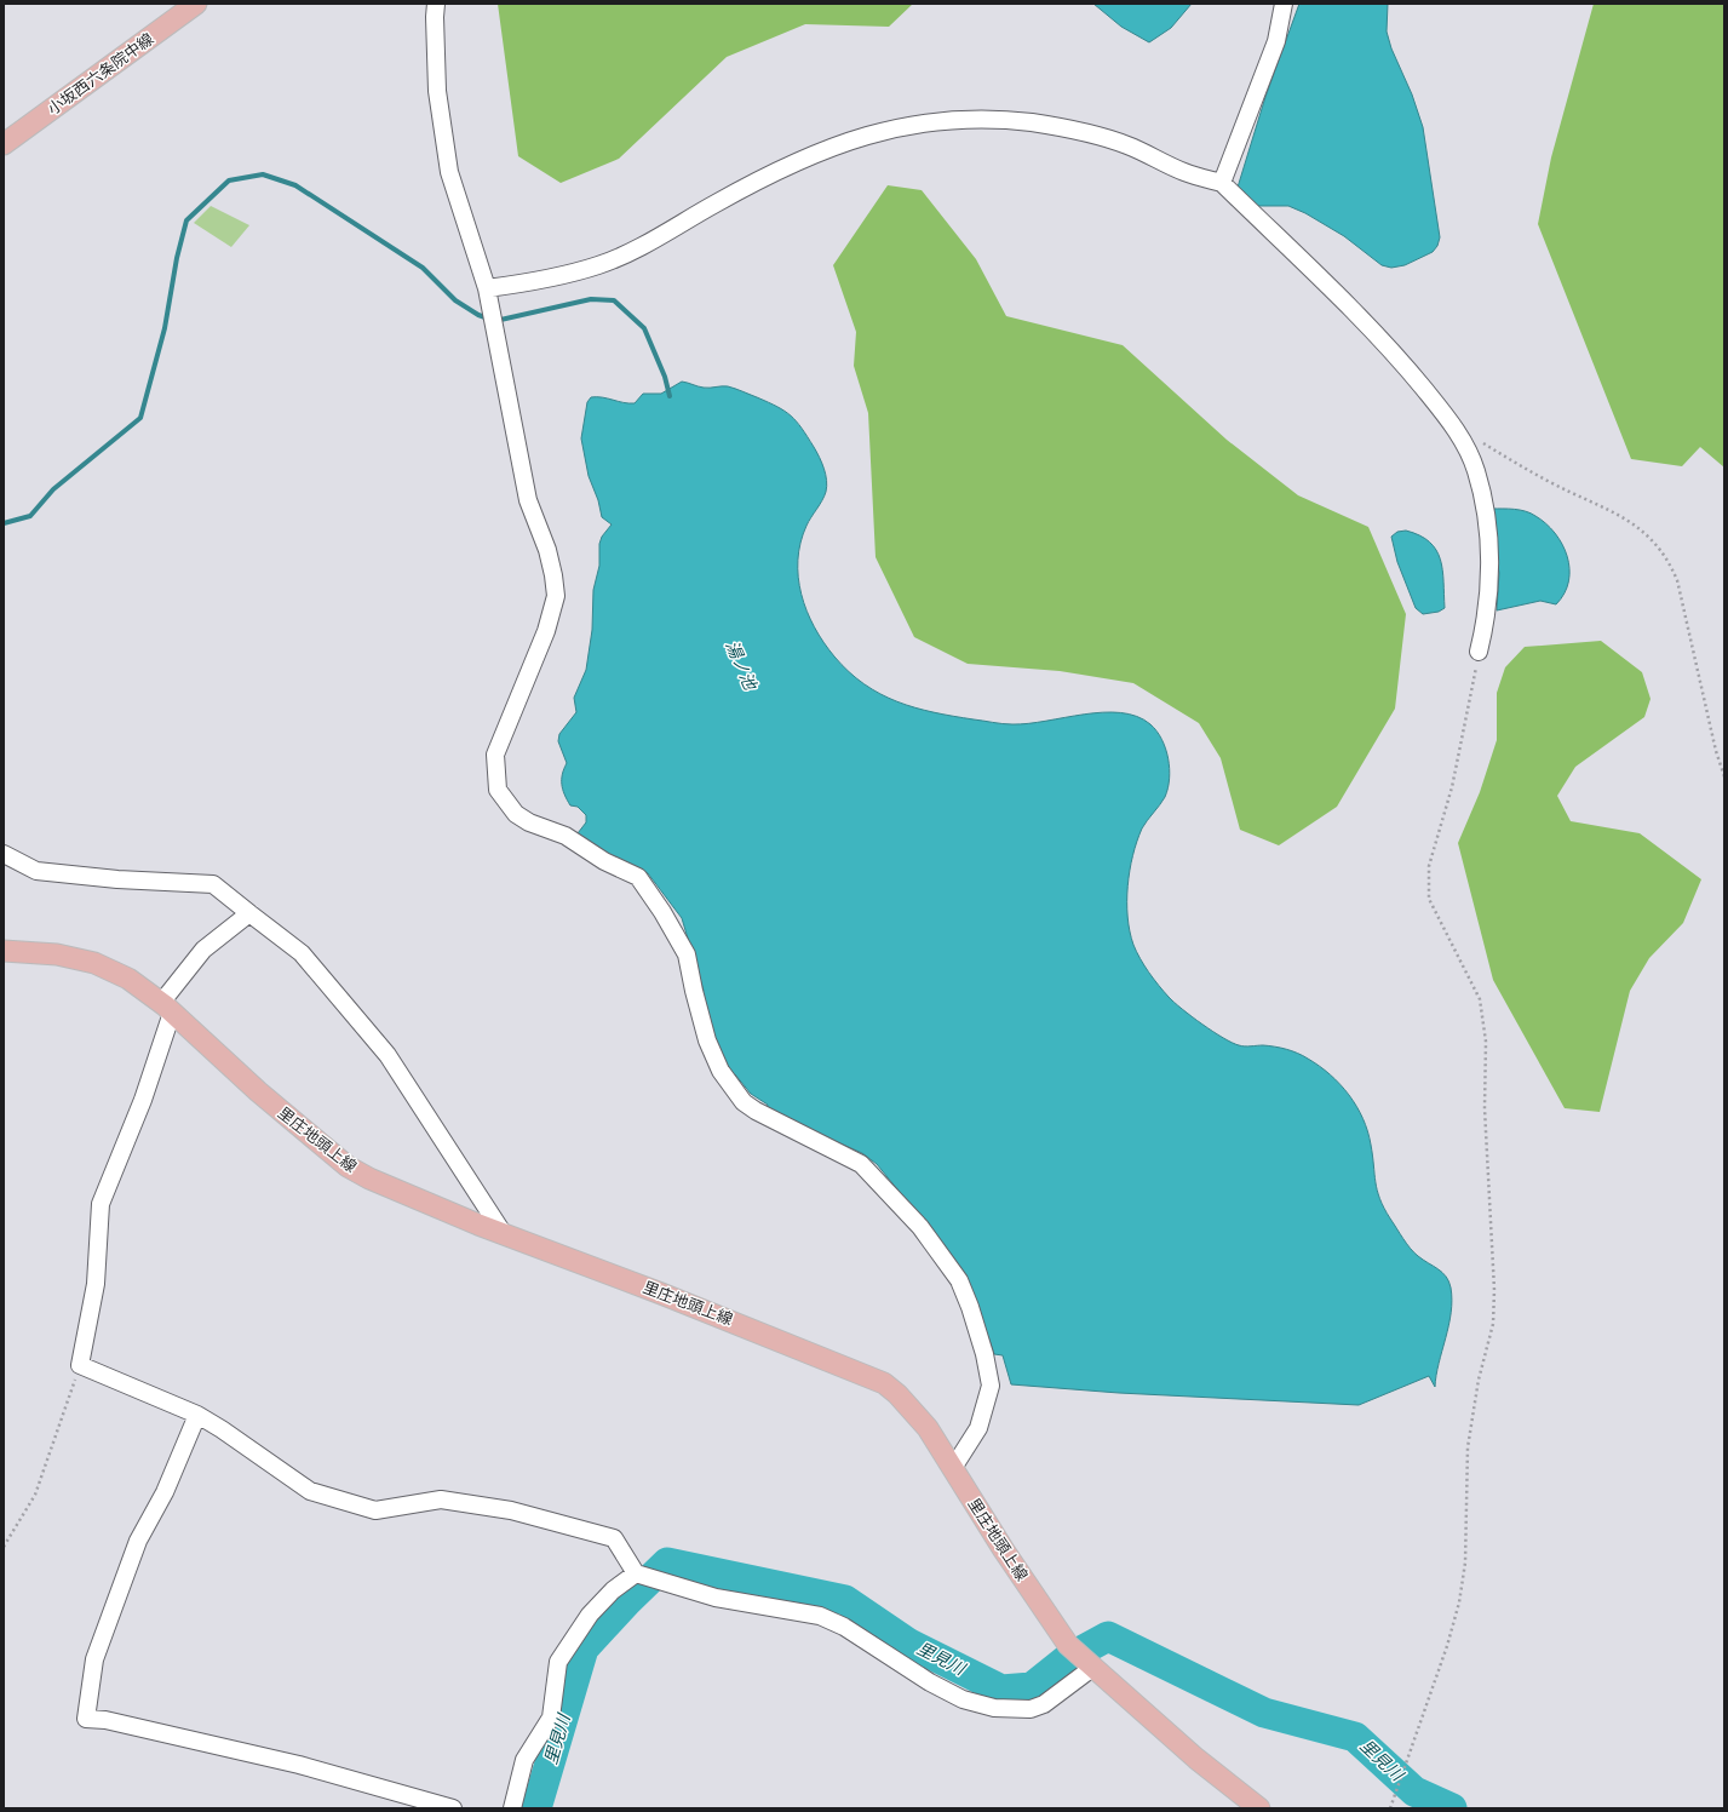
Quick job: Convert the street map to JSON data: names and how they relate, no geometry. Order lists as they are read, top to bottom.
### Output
{
  "streets": {
    "main road": ["小坂西六条院中線", "里庄地頭上線"]
  },
  "water": ["湯ノ池", "里見川"]
}
